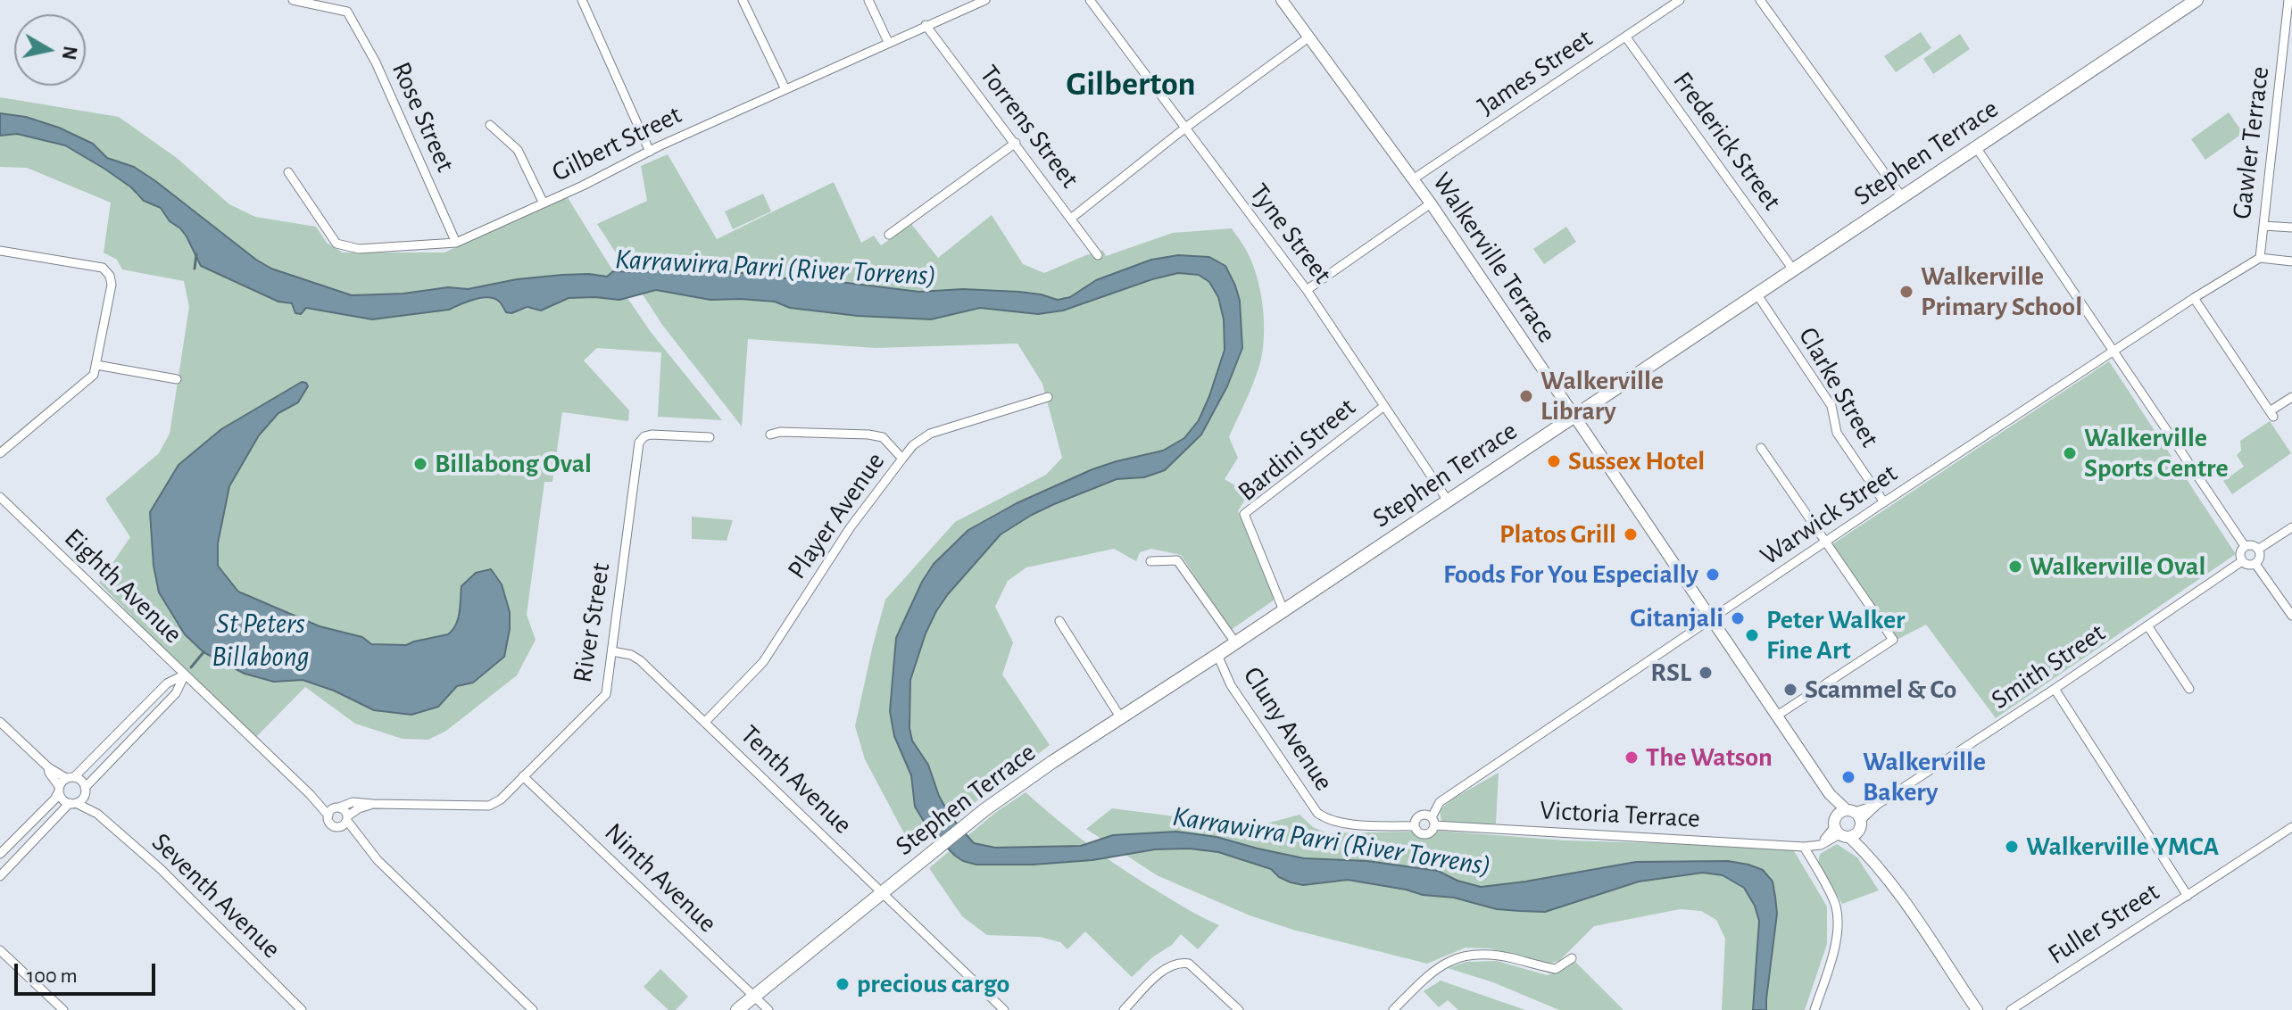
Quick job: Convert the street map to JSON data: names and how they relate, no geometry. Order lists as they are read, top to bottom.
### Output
{
  "streets": {
    "main road": ["Stephen Terrace"],
    "street": [
      "James Street",
      "Rose Street",
      "Torrens Street",
      "Frederick Street",
      "Gawler Terrace",
      "Gilbert Street",
      "Tyne Street",
      "Walkerville Terrace",
      "Clarke Street",
      "Bardini Street",
      "Warwick Street",
      "Player Avenue",
      "Eighth Avenue",
      "River Street",
      "Smith Street",
      "Cluny Avenue",
      "Tenth Avenue",
      "Victoria Terrace",
      "Ninth Avenue",
      "Seventh Avenue",
      "Fuller Street"
    ]
  },
  "crossings": [
    ["James Street", "Frederick Street"],
    ["James Street", "Walkerville Terrace"],
    ["Rose Street", "Gilbert Street"],
    ["Torrens Street", "Gilbert Street"],
    ["Frederick Street", "Stephen Terrace"],
    ["Gawler Terrace", "Warwick Street"],
    ["Stephen Terrace", "Tyne Street"],
    ["Stephen Terrace", "Walkerville Terrace"],
    ["Stephen Terrace", "Clarke Street"],
    ["Stephen Terrace", "Bardini Street"],
    ["Stephen Terrace", "Cluny Avenue"],
    ["Stephen Terrace", "Tenth Avenue"],
    ["Stephen Terrace", "Ninth Avenue"],
    ["Tyne Street", "Bardini Street"],
    ["Walkerville Terrace", "Warwick Street"],
    ["Walkerville Terrace", "Smith Street"],
    ["Walkerville Terrace", "Victoria Terrace"],
    ["Clarke Street", "Warwick Street"],
    ["Warwick Street", "Cluny Avenue"],
    ["Warwick Street", "Victoria Terrace"],
    ["Player Avenue", "Tenth Avenue"],
    ["Eighth Avenue", "River Street"],
    ["River Street", "Tenth Avenue"],
    ["River Street", "Ninth Avenue"],
    ["Smith Street", "Victoria Terrace"],
    ["Cluny Avenue", "Victoria Terrace"]
  ],
  "districts": ["Gilberton"],
  "water": ["Karrawirra Parri (River Torrens)", "St Peters Billabong"],
  "places": [
    "Walkerville Primary School",
    "Walkerville Library",
    "Walkerville Sports Centre",
    "Sussex Hotel",
    "Billabong Oval",
    "Platos Grill",
    "Walkerville Oval",
    "Foods For You Especially",
    "Gitanjali",
    "Peter Walker Fine Art",
    "RSL",
    "Scammel & Co",
    "The Watson",
    "Walkerville Bakery",
    "Walkerville YMCA",
    "precious cargo"
  ],
  "scale_bar": "100 m",
  "north": "right"
}
